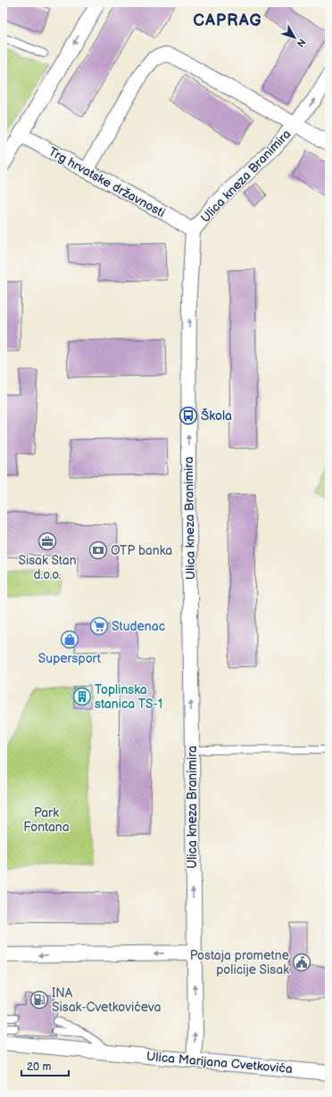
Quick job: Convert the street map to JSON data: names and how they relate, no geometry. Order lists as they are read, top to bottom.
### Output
{
  "streets": {
    "street": ["Ulica kneza Branimira", "Trg hrvatske državnosti", "Ulica Marijana Cvetkovića"]
  },
  "crossings": [
    ["Ulica kneza Branimira", "Trg hrvatske državnosti"],
    ["Ulica kneza Branimira", "Ulica Marijana Cvetkovića"]
  ],
  "one_way": ["Ulica kneza Branimira"],
  "districts": ["CAPRAG"],
  "parks": ["Park Fontana"],
  "places": {
    "bus stop": ["Škola"],
    "office": ["Sisak Stan d.o.o."],
    "bank": ["OTP banka"],
    "supermarket": ["Studenac"],
    "shop": ["Supersport"],
    "building": ["Toplinska stanica TS-1"],
    "public building": ["Postaja prometne policije Sisak"],
    "fuel station": ["INA Sisak-Cvetkovićeva"]
  },
  "scale_bar": "20 m",
  "north": "bottom right"
}
